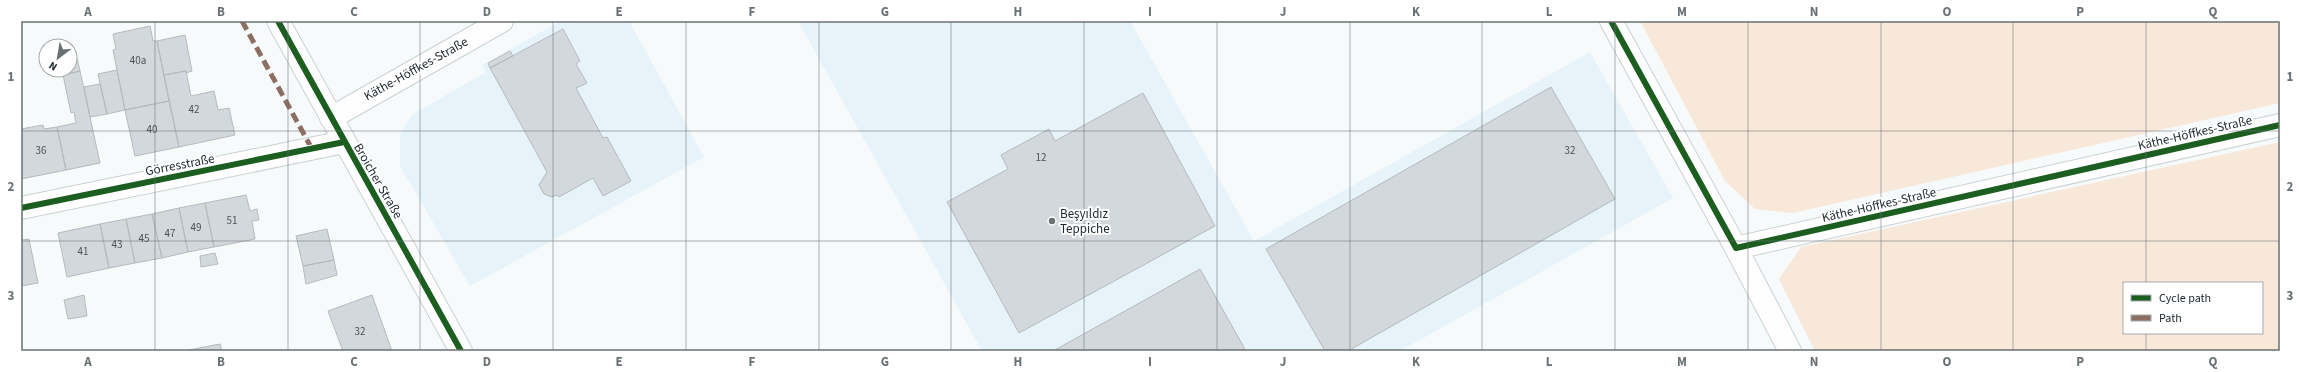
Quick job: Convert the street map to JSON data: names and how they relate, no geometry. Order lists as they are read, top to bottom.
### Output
{
  "streets": {
    "street": ["Käthe-Höffkes-Straße", "Görresstraße", "Broicher Straße"]
  },
  "crossings": [
    ["Käthe-Höffkes-Straße", "Broicher Straße"],
    ["Görresstraße", "Broicher Straße"]
  ],
  "places": ["Beşyıldız Teppiche"],
  "house_numbers": [
    "40a",
    "42",
    "40",
    "36",
    "32",
    "12",
    "51",
    "49",
    "47",
    "45",
    "43",
    "41",
    "32"
  ],
  "legend": ["Cycle path", "Path"],
  "north": "bottom left",
  "grid": {
    "columns": [
      "A",
      "B",
      "C",
      "D",
      "E",
      "F",
      "G",
      "H",
      "I",
      "J",
      "K",
      "L",
      "M",
      "N",
      "O",
      "P",
      "Q"
    ],
    "rows": ["1", "2", "3"]
  }
}
